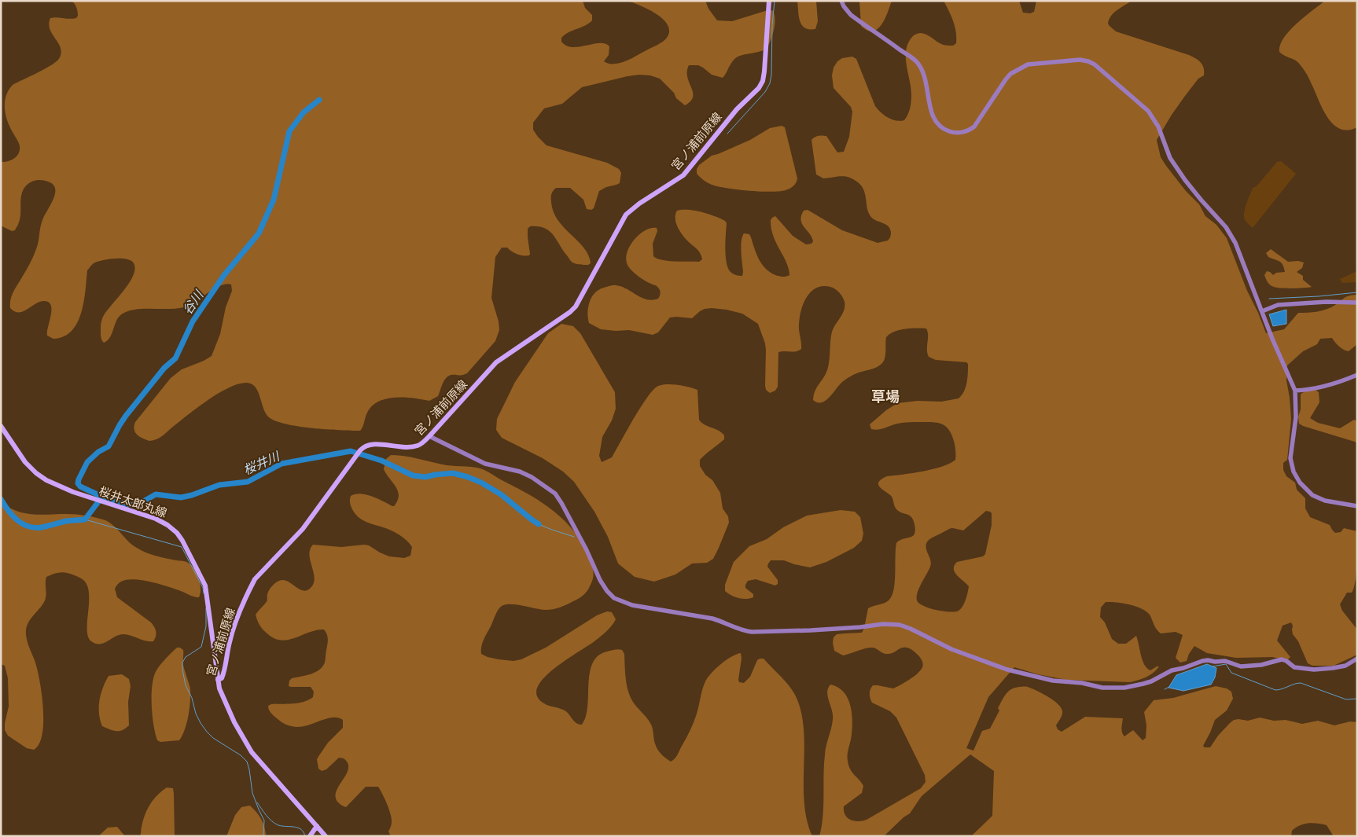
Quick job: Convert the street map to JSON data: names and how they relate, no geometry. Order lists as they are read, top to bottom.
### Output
{
  "streets": {
    "main road": ["宮ノ浦前原線", "桜井太郎丸線"]
  },
  "crossings": [
    ["宮ノ浦前原線", "桜井太郎丸線"]
  ],
  "districts": ["草場"],
  "water": ["谷川", "桜井川"]
}
